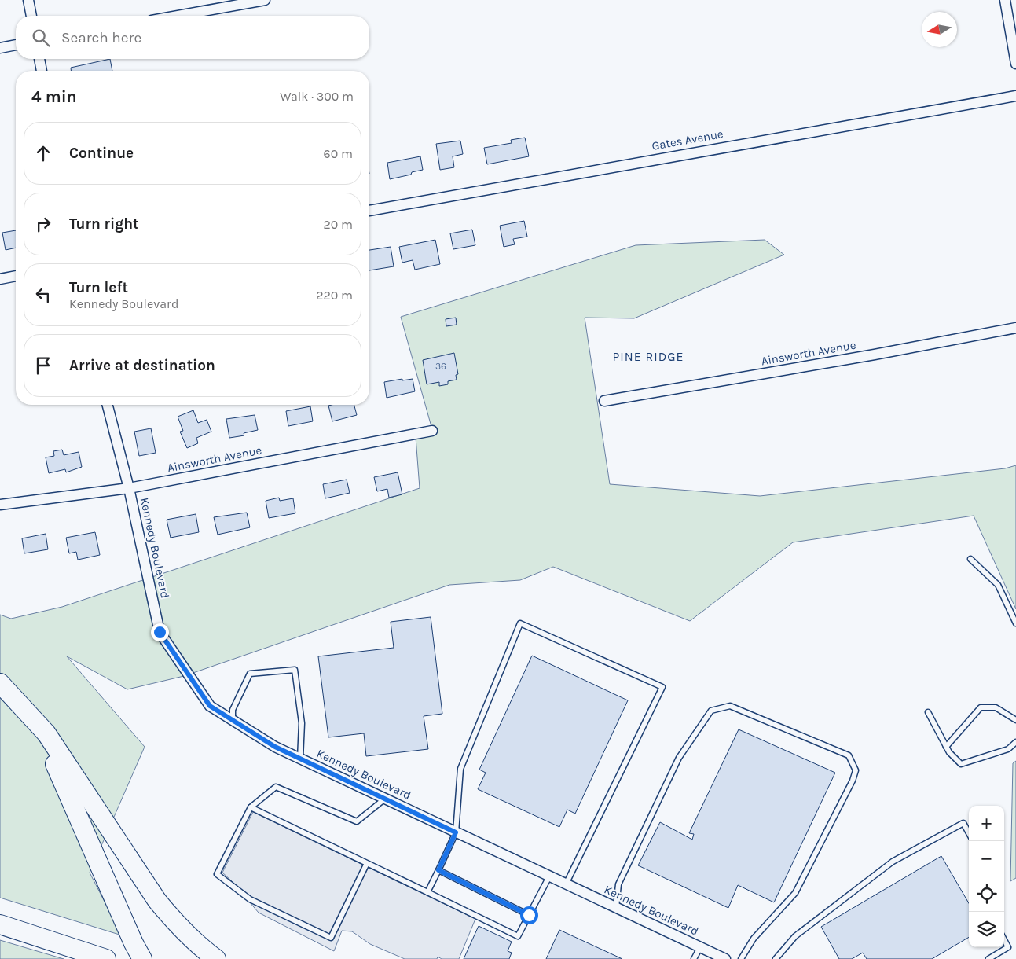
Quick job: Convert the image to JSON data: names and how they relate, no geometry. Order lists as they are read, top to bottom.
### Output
{
  "streets": {
    "street": ["Gates Avenue", "Ainsworth Avenue", "Kennedy Boulevard"]
  },
  "crossings": [
    ["Ainsworth Avenue", "Kennedy Boulevard"]
  ],
  "districts": ["PINE RIDGE"],
  "house_numbers": ["36"],
  "north": "left",
  "page": {
    "search": "Search here",
    "heading": ["4 min", "Walk · 300 m"],
    "list": [
      ["Continue", "60 m"],
      ["Turn right", "20 m"],
      ["Turn left", "Kennedy Boulevard", "220 m"],
      "Arrive at destination"
    ],
    "map_buttons": ["+", "−"]
  }
}
